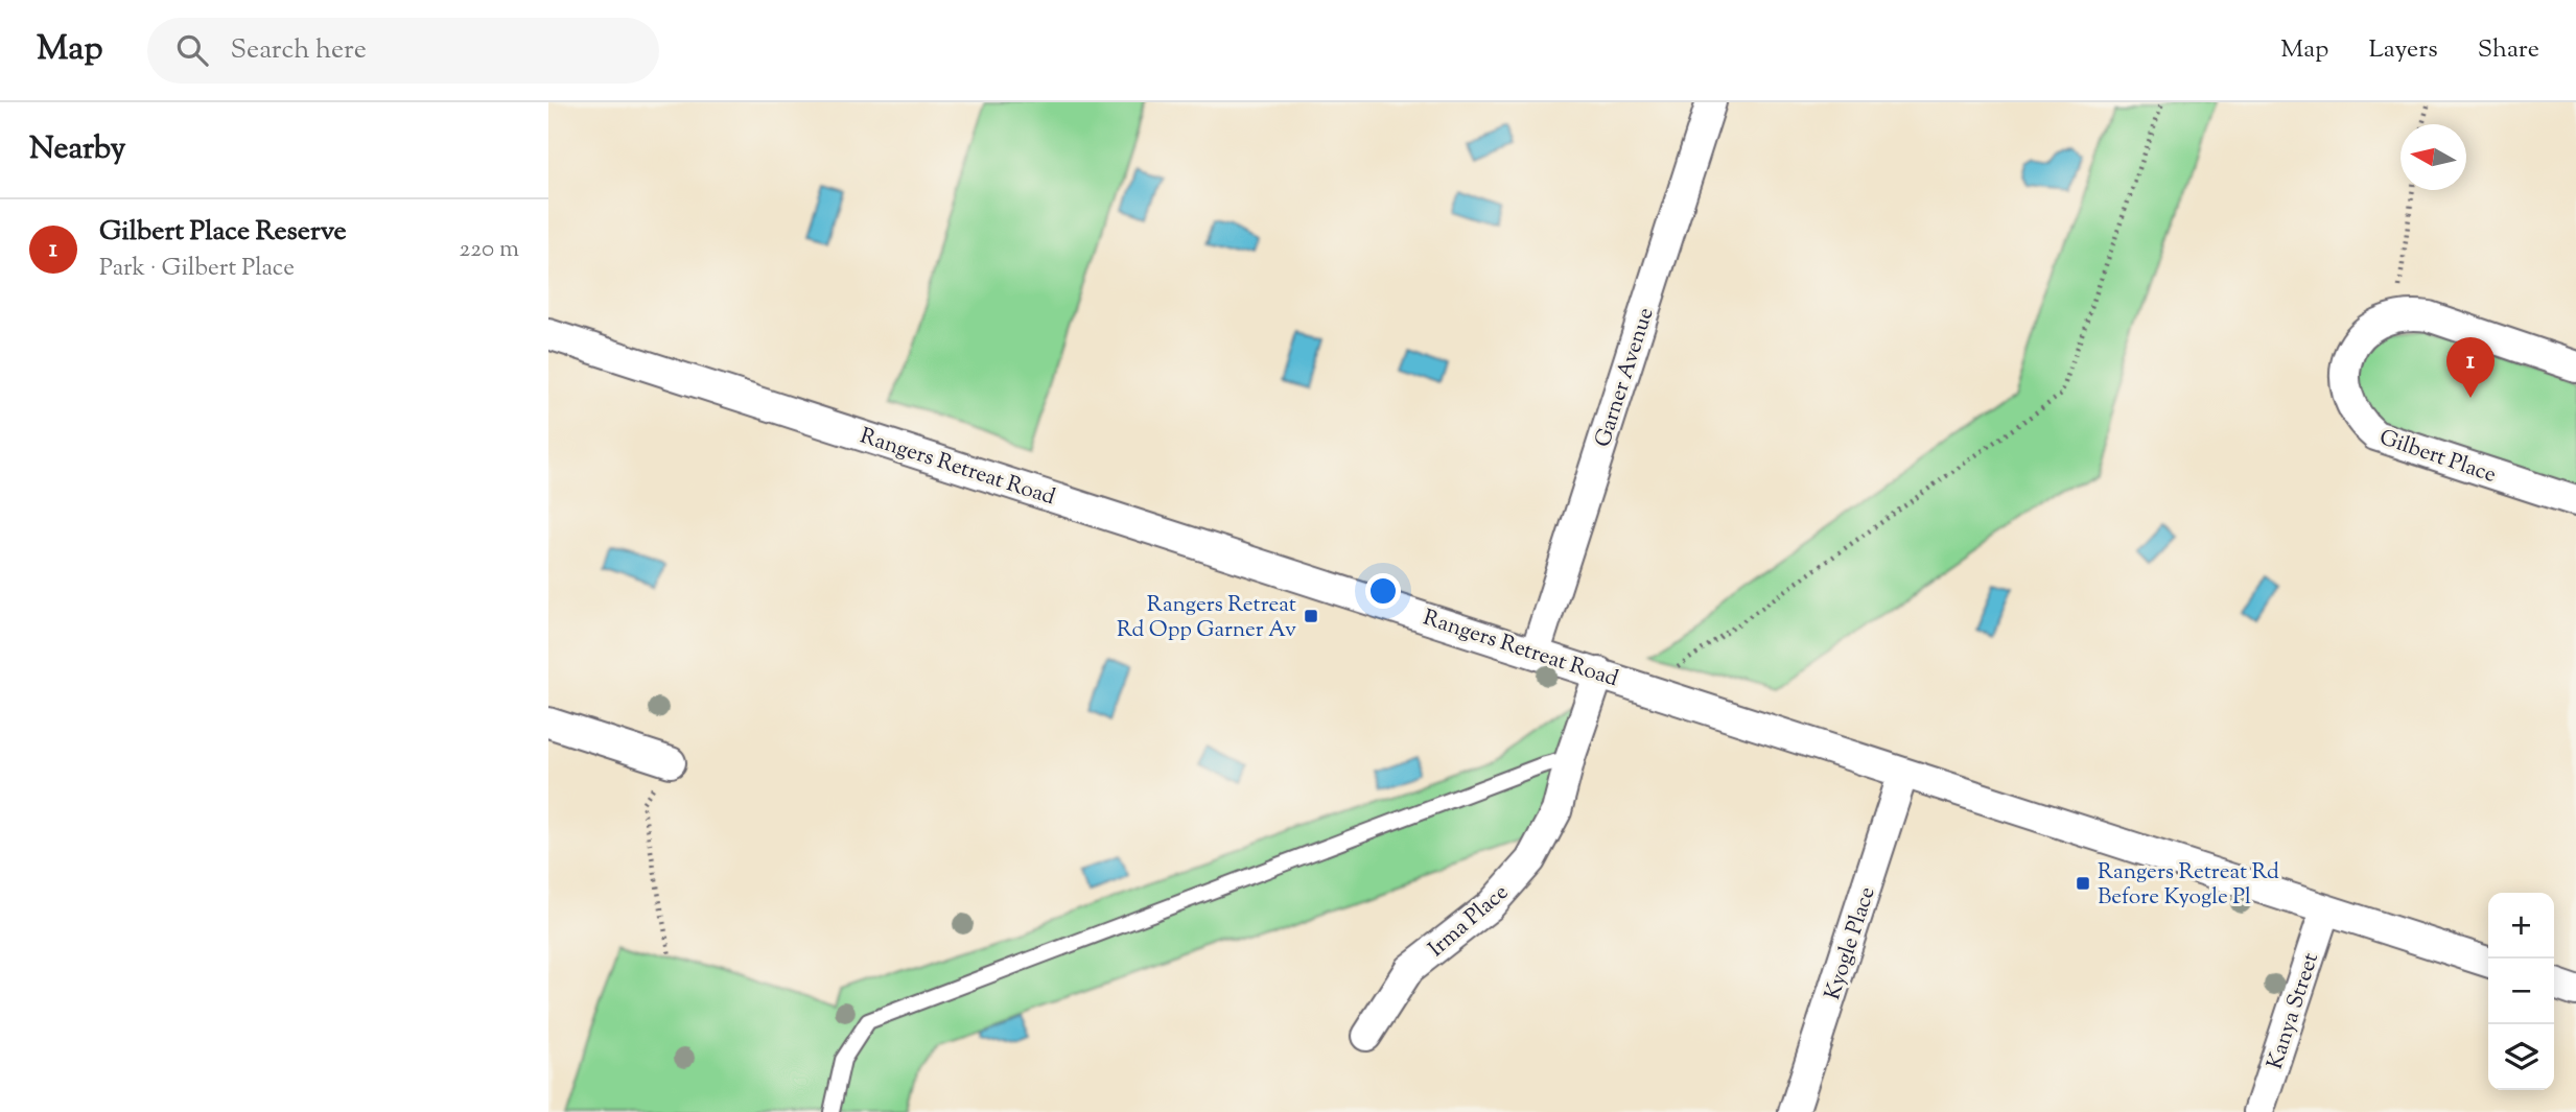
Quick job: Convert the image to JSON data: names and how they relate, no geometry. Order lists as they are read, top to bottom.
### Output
{
  "streets": {
    "street": [
      "Garner Avenue",
      "Gilbert Place",
      "Rangers Retreat Road",
      "Irma Place",
      "Kyogle Place",
      "Kanya Street"
    ]
  },
  "crossings": [
    ["Garner Avenue", "Rangers Retreat Road"],
    ["Rangers Retreat Road", "Irma Place"],
    ["Rangers Retreat Road", "Kyogle Place"],
    ["Rangers Retreat Road", "Kanya Street"]
  ],
  "places": {
    "transit": ["Rangers Retreat Rd Opp Garner Av", "Rangers Retreat Rd Before Kyogle Pl"]
  },
  "north": "left",
  "page": {
    "header": "Map",
    "search": "Search here",
    "nav": ["Map", "Layers", "Share"],
    "heading": "Nearby",
    "list": [
      {
        "mark": "1",
        "name": "Gilbert Place Reserve",
        "note": "Park · Gilbert Place",
        "value": "220 m"
      }
    ],
    "pins": "1",
    "map_buttons": ["+", "−"]
  }
}
